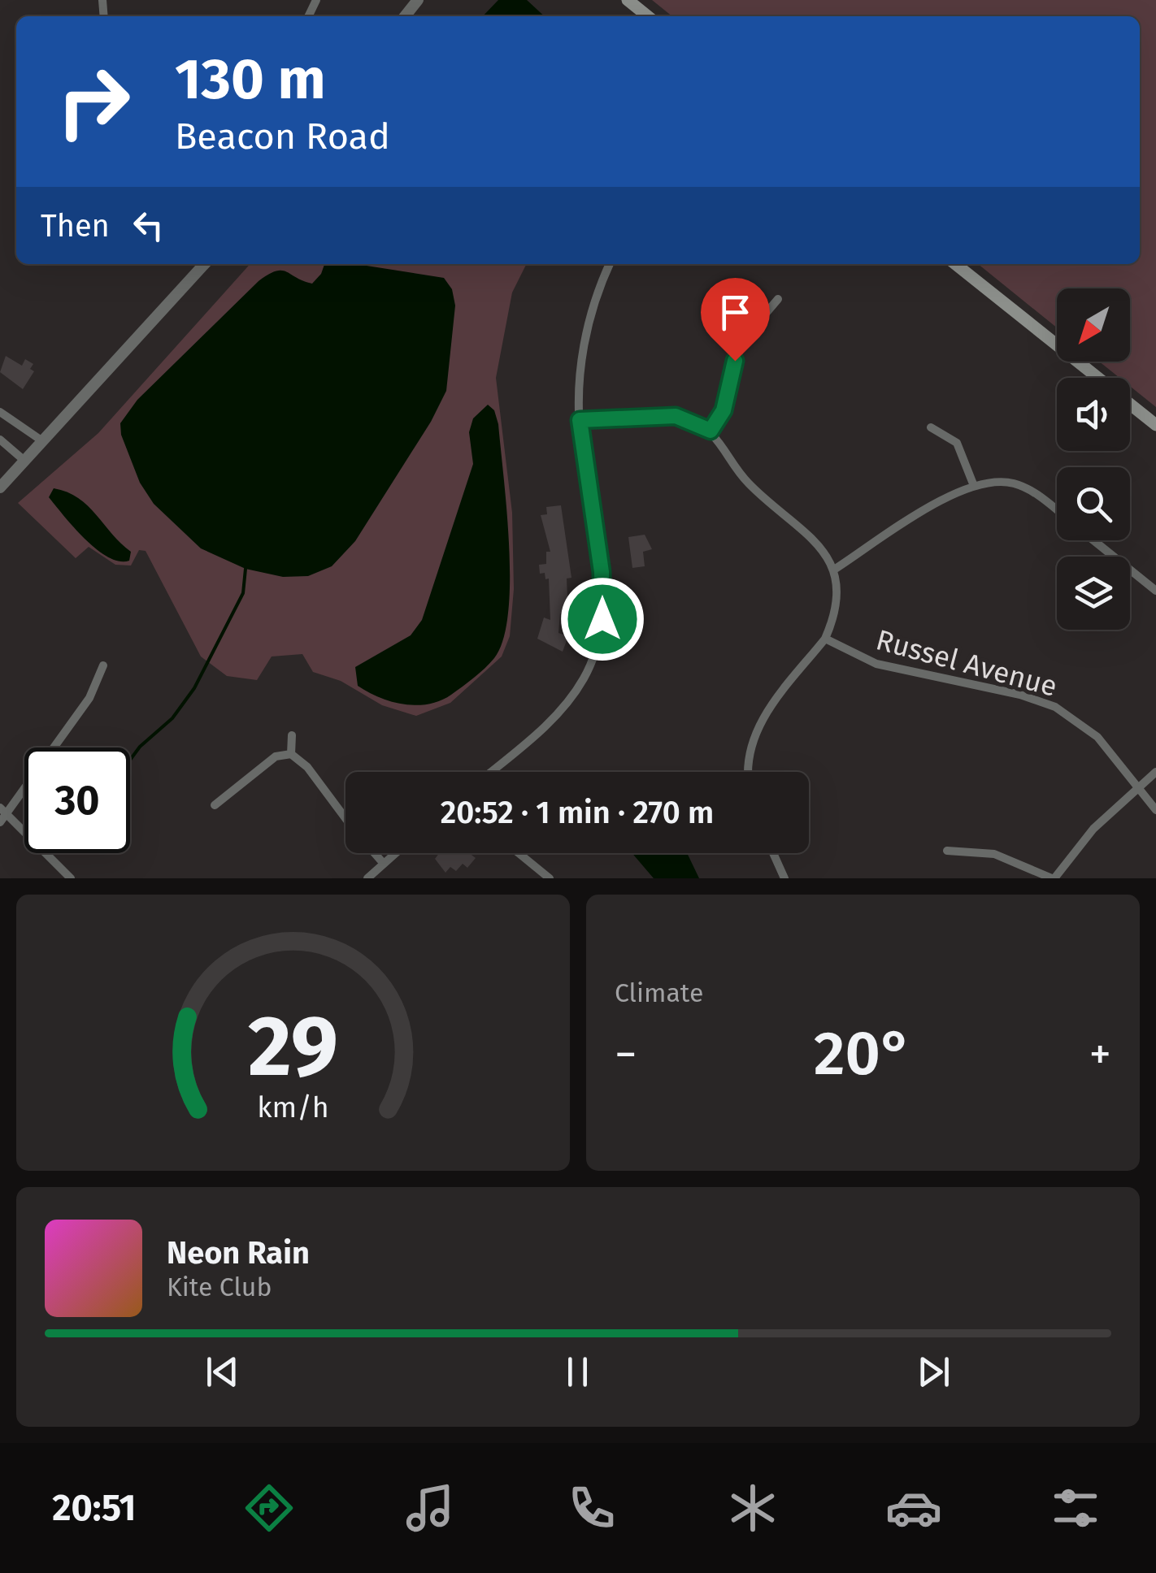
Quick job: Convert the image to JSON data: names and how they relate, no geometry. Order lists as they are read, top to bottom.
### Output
{
  "streets": {
    "street": ["Russel Avenue"]
  },
  "north": "bottom left",
  "page": {
    "turn": ["130 m", "Beacon Road"],
    "then": "Then",
    "limit": "30",
    "trip": "20:52 · 1 min · 270 m",
    "tile": "Climate",
    "heat": ["−", "20°", "+"],
    "song": ["Neon Rain", "Kite Club"],
    "tabs": "20:51",
    "gauge": ["29", "km/h"]
  }
}
